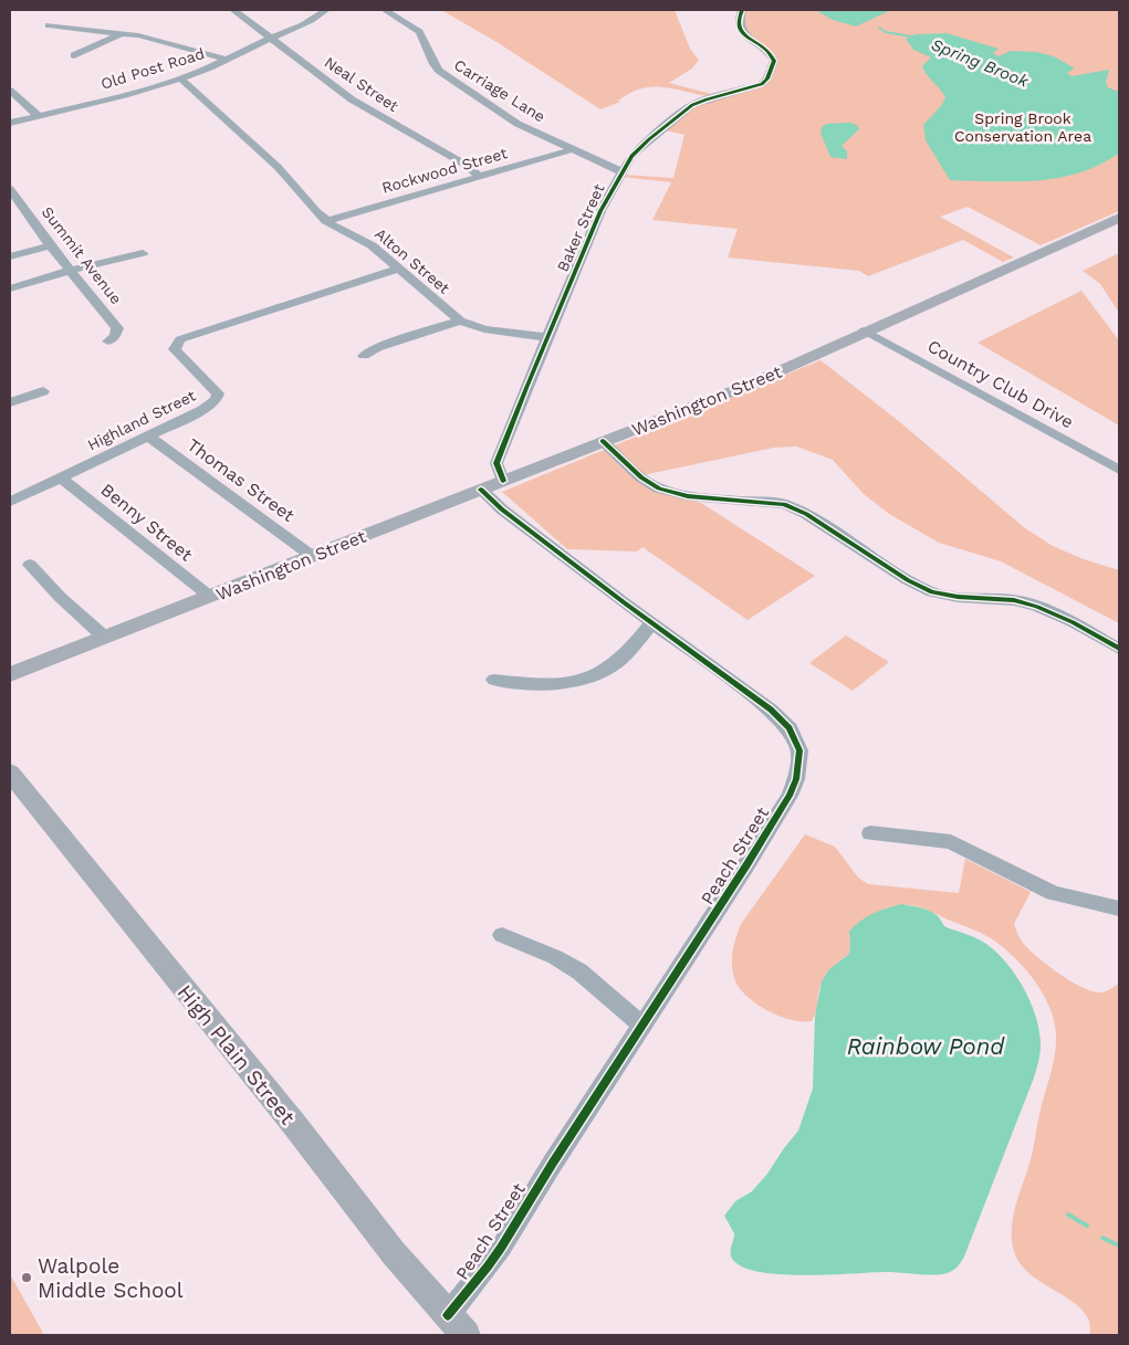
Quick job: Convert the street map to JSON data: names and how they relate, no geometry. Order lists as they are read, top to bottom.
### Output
{
  "streets": {
    "main road": ["Washington Street", "High Plain Street"],
    "street": [
      "Old Post Road",
      "Neal Street",
      "Carriage Lane",
      "Rockwood Street",
      "Baker Street",
      "Summit Avenue",
      "Alton Street",
      "Country Club Drive",
      "Highland Street",
      "Thomas Street",
      "Benny Street",
      "Peach Street"
    ]
  },
  "crossings": [
    ["Old Post Road", "Neal Street"],
    ["Old Post Road", "Alton Street"],
    ["Neal Street", "Rockwood Street"],
    ["Carriage Lane", "Rockwood Street"],
    ["Carriage Lane", "Baker Street"],
    ["Rockwood Street", "Alton Street"],
    ["Baker Street", "Alton Street"],
    ["Baker Street", "Washington Street"],
    ["Alton Street", "Highland Street"],
    ["Country Club Drive", "Washington Street"],
    ["Washington Street", "Thomas Street"],
    ["Washington Street", "Benny Street"],
    ["Washington Street", "Peach Street"],
    ["Highland Street", "Thomas Street"],
    ["Highland Street", "Benny Street"],
    ["Peach Street", "High Plain Street"]
  ],
  "water": ["Spring Brook", "Rainbow Pond"],
  "parks": ["Spring Brook Conservation Area"],
  "places": ["Walpole Middle School"]
}
